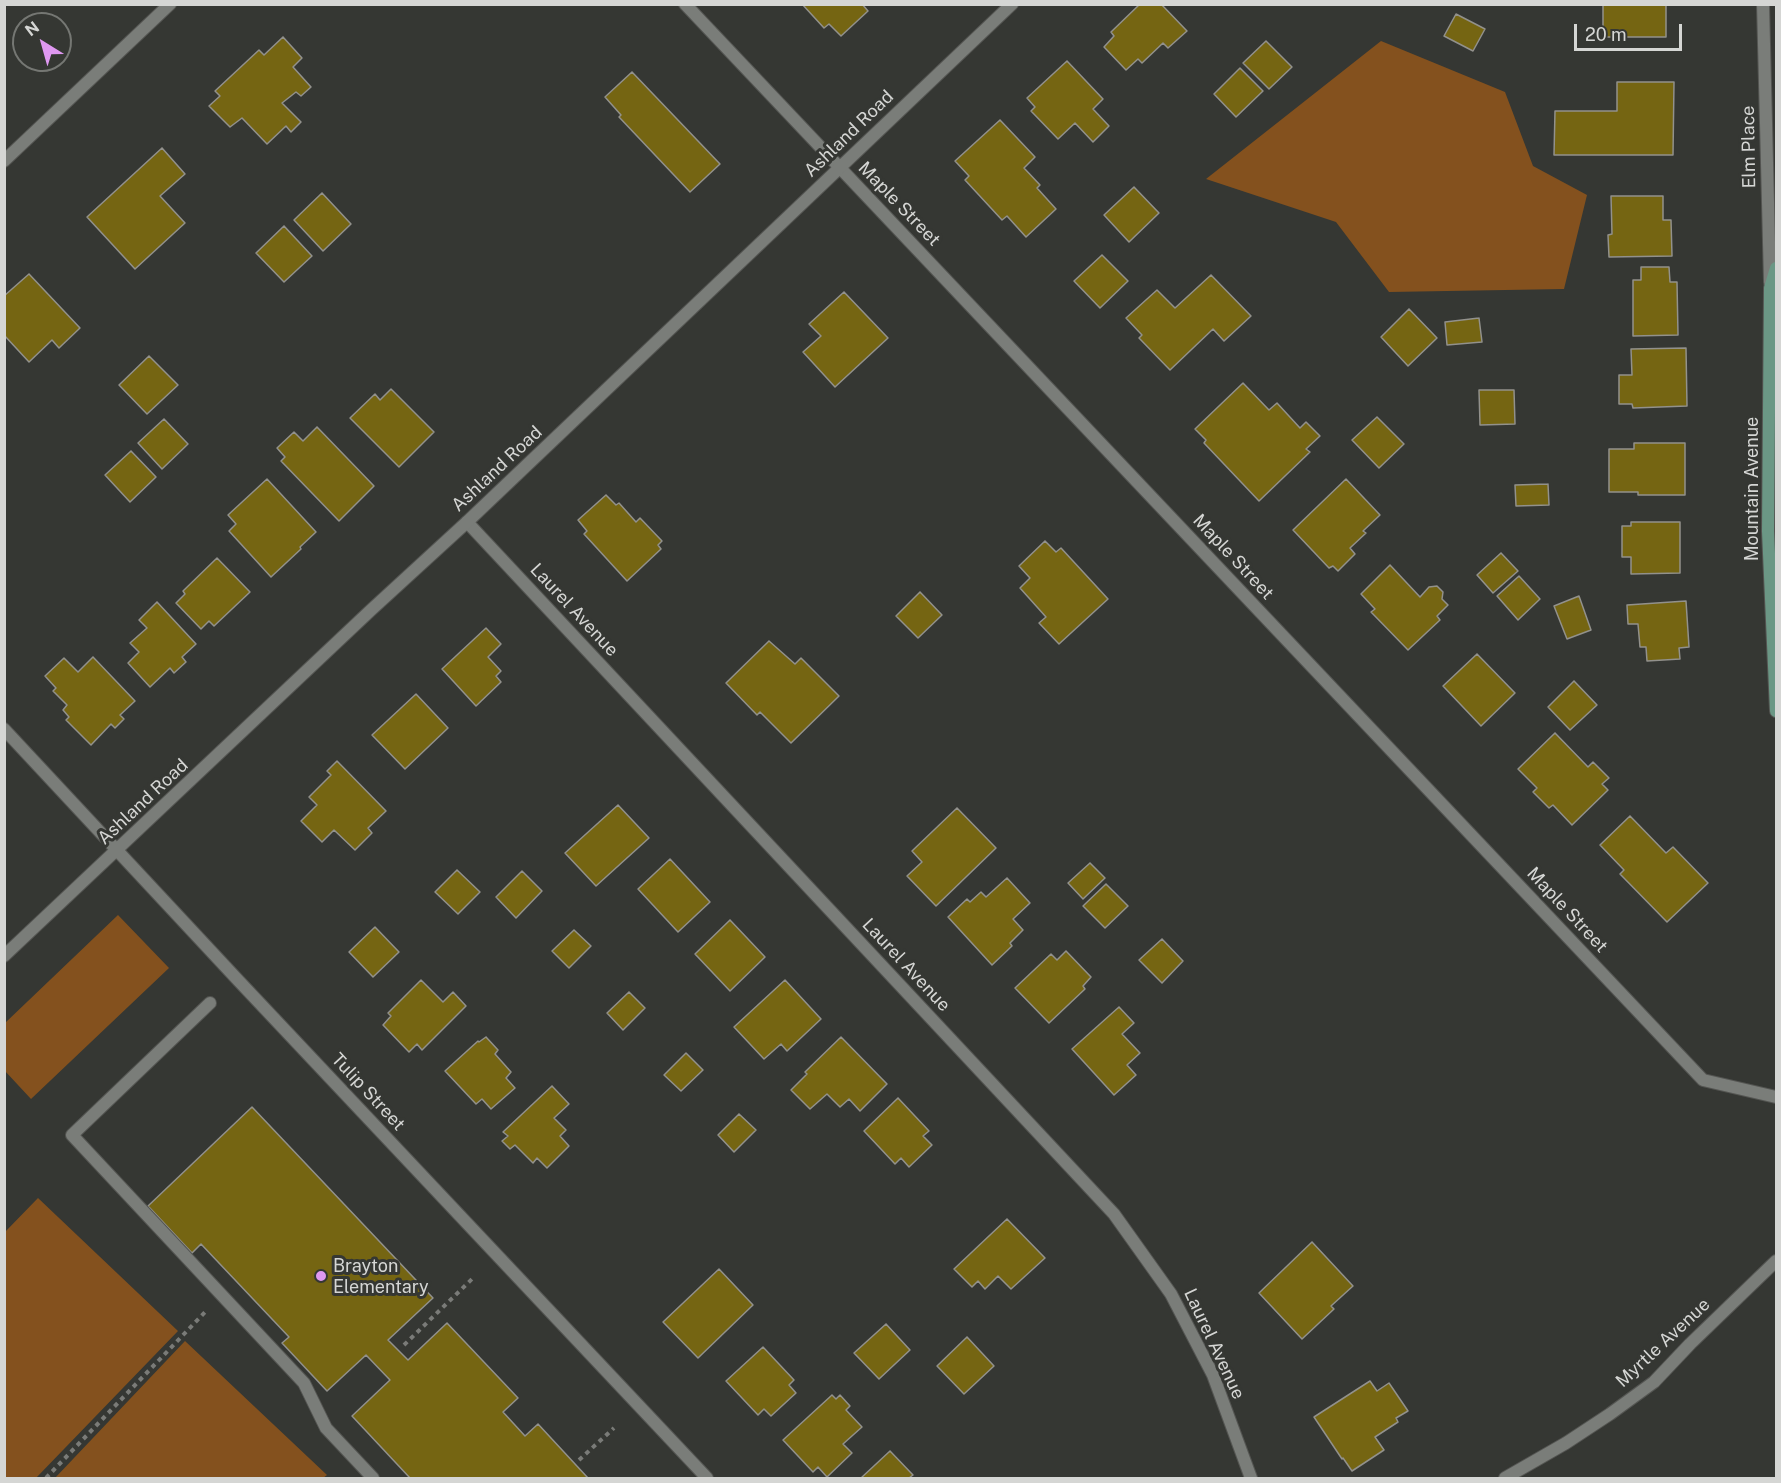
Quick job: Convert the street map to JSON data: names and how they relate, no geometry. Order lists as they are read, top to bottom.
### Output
{
  "streets": {
    "main road": ["Mountain Avenue"],
    "street": [
      "Ashland Road",
      "Elm Place",
      "Maple Street",
      "Laurel Avenue",
      "Tulip Street",
      "Myrtle Avenue"
    ]
  },
  "crossings": [
    ["Ashland Road", "Maple Street"],
    ["Ashland Road", "Laurel Avenue"],
    ["Ashland Road", "Tulip Street"],
    ["Elm Place", "Mountain Avenue"]
  ],
  "places": ["Brayton Elementary"],
  "scale_bar": "20 m",
  "north": "top left"
}
